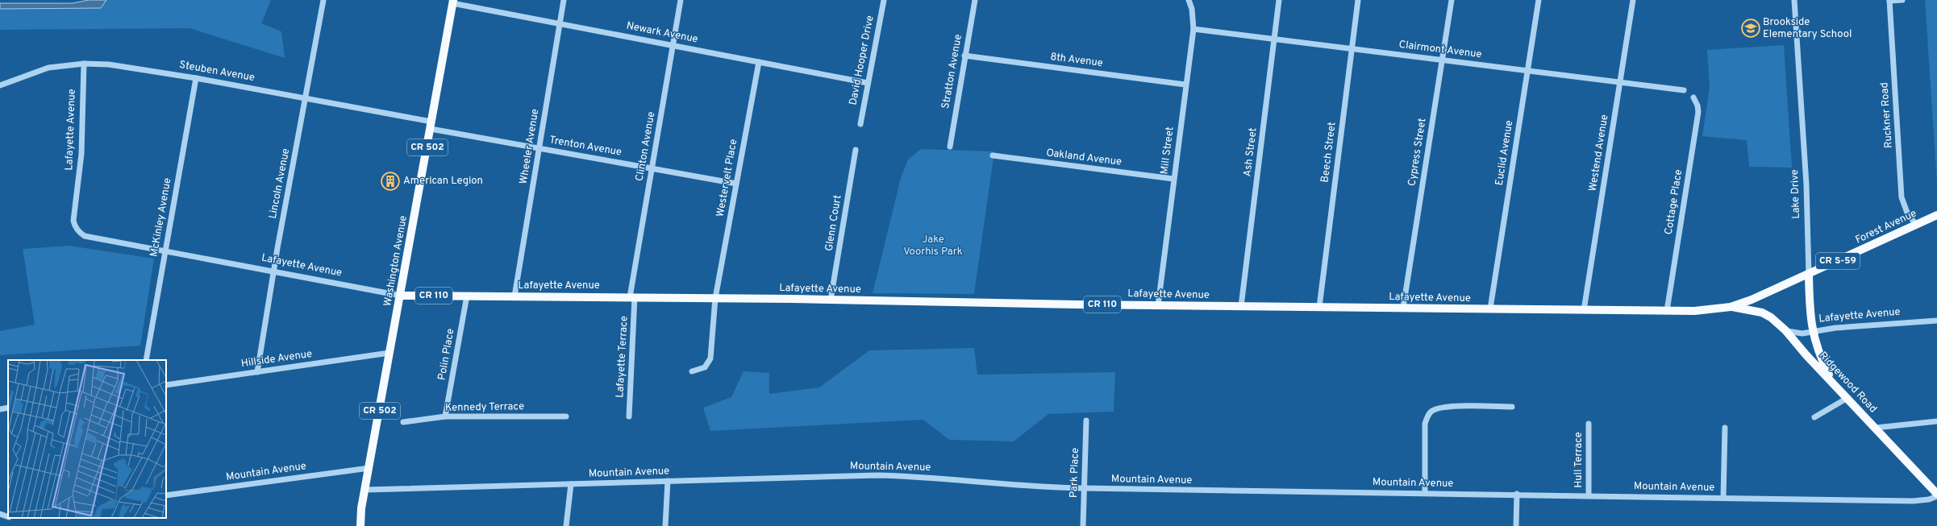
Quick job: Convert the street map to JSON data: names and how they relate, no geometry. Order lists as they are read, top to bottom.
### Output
{
  "streets": {
    "main road": [
      "Lafayette Avenue",
      "CR 502",
      "Lake Drive",
      "Forest Avenue",
      "Washington Avenue",
      "CR S-59",
      "CR 110",
      "Ridgewood Road"
    ],
    "street": [
      "Newark Avenue",
      "Clairmont Avenue",
      "David Hooper Drive",
      "8th Avenue",
      "Steuben Avenue",
      "Stratton Avenue",
      "Ruckner Road",
      "Wheeler Avenue",
      "Trenton Avenue",
      "Clinton Avenue",
      "Mill Street",
      "Ash Street",
      "Beech Street",
      "Cypress Street",
      "Euclid Avenue",
      "Westend Avenue",
      "Oakland Avenue",
      "Westervelt Place",
      "Lincoln Avenue",
      "Cottage Place",
      "McKinley Avenue",
      "Glenn Court",
      "Polin Place",
      "Lafayette Terrace",
      "Hillside Avenue",
      "Kennedy Terrace",
      "Hull Terrace",
      "Mountain Avenue",
      "Park Place"
    ]
  },
  "crossings": [
    ["Newark Avenue", "David Hooper Drive"],
    ["Newark Avenue", "Wheeler Avenue"],
    ["Newark Avenue", "Clinton Avenue"],
    ["Newark Avenue", "Westervelt Place"],
    ["Newark Avenue", "Washington Avenue"],
    ["Clairmont Avenue", "Mill Street"],
    ["Clairmont Avenue", "Ash Street"],
    ["Clairmont Avenue", "Beech Street"],
    ["Clairmont Avenue", "Cypress Street"],
    ["Clairmont Avenue", "Euclid Avenue"],
    ["Clairmont Avenue", "Westend Avenue"],
    ["8th Avenue", "Stratton Avenue"],
    ["8th Avenue", "Mill Street"],
    ["Steuben Avenue", "Lafayette Avenue"],
    ["Steuben Avenue", "Trenton Avenue"],
    ["Steuben Avenue", "Lincoln Avenue"],
    ["Steuben Avenue", "McKinley Avenue"],
    ["Steuben Avenue", "Washington Avenue"],
    ["Ruckner Road", "Forest Avenue"],
    ["Lafayette Avenue", "Wheeler Avenue"],
    ["Lafayette Avenue", "Clinton Avenue"],
    ["Lafayette Avenue", "Mill Street"],
    ["Lafayette Avenue", "Ash Street"],
    ["Lafayette Avenue", "Beech Street"],
    ["Lafayette Avenue", "Cypress Street"],
    ["Lafayette Avenue", "Euclid Avenue"],
    ["Lafayette Avenue", "Westend Avenue"],
    ["Lafayette Avenue", "Westervelt Place"],
    ["Lafayette Avenue", "Lincoln Avenue"],
    ["Lafayette Avenue", "Lake Drive"],
    ["Lafayette Avenue", "Cottage Place"],
    ["Lafayette Avenue", "McKinley Avenue"],
    ["Lafayette Avenue", "Glenn Court"],
    ["Lafayette Avenue", "Forest Avenue"],
    ["Lafayette Avenue", "Washington Avenue"],
    ["Lafayette Avenue", "Polin Place"],
    ["Lafayette Avenue", "Lafayette Terrace"],
    ["Lafayette Avenue", "Ridgewood Road"],
    ["Wheeler Avenue", "Trenton Avenue"],
    ["Trenton Avenue", "Clinton Avenue"],
    ["Trenton Avenue", "Westervelt Place"],
    ["Trenton Avenue", "Washington Avenue"],
    ["Clinton Avenue", "Lafayette Terrace"],
    ["Mill Street", "Oakland Avenue"],
    ["Lincoln Avenue", "Hillside Avenue"],
    ["Lake Drive", "Forest Avenue"],
    ["Lake Drive", "Ridgewood Road"],
    ["Forest Avenue", "Ridgewood Road"],
    ["Washington Avenue", "Hillside Avenue"],
    ["Washington Avenue", "Mountain Avenue"],
    ["Polin Place", "Kennedy Terrace"],
    ["Ridgewood Road", "Mountain Avenue"],
    ["Hull Terrace", "Mountain Avenue"],
    ["Mountain Avenue", "Park Place"]
  ],
  "parks": ["Jake Voorhis Park"],
  "places": {
    "school or university": ["Brookside Elementary School"],
    "building": ["American Legion"]
  }
}
